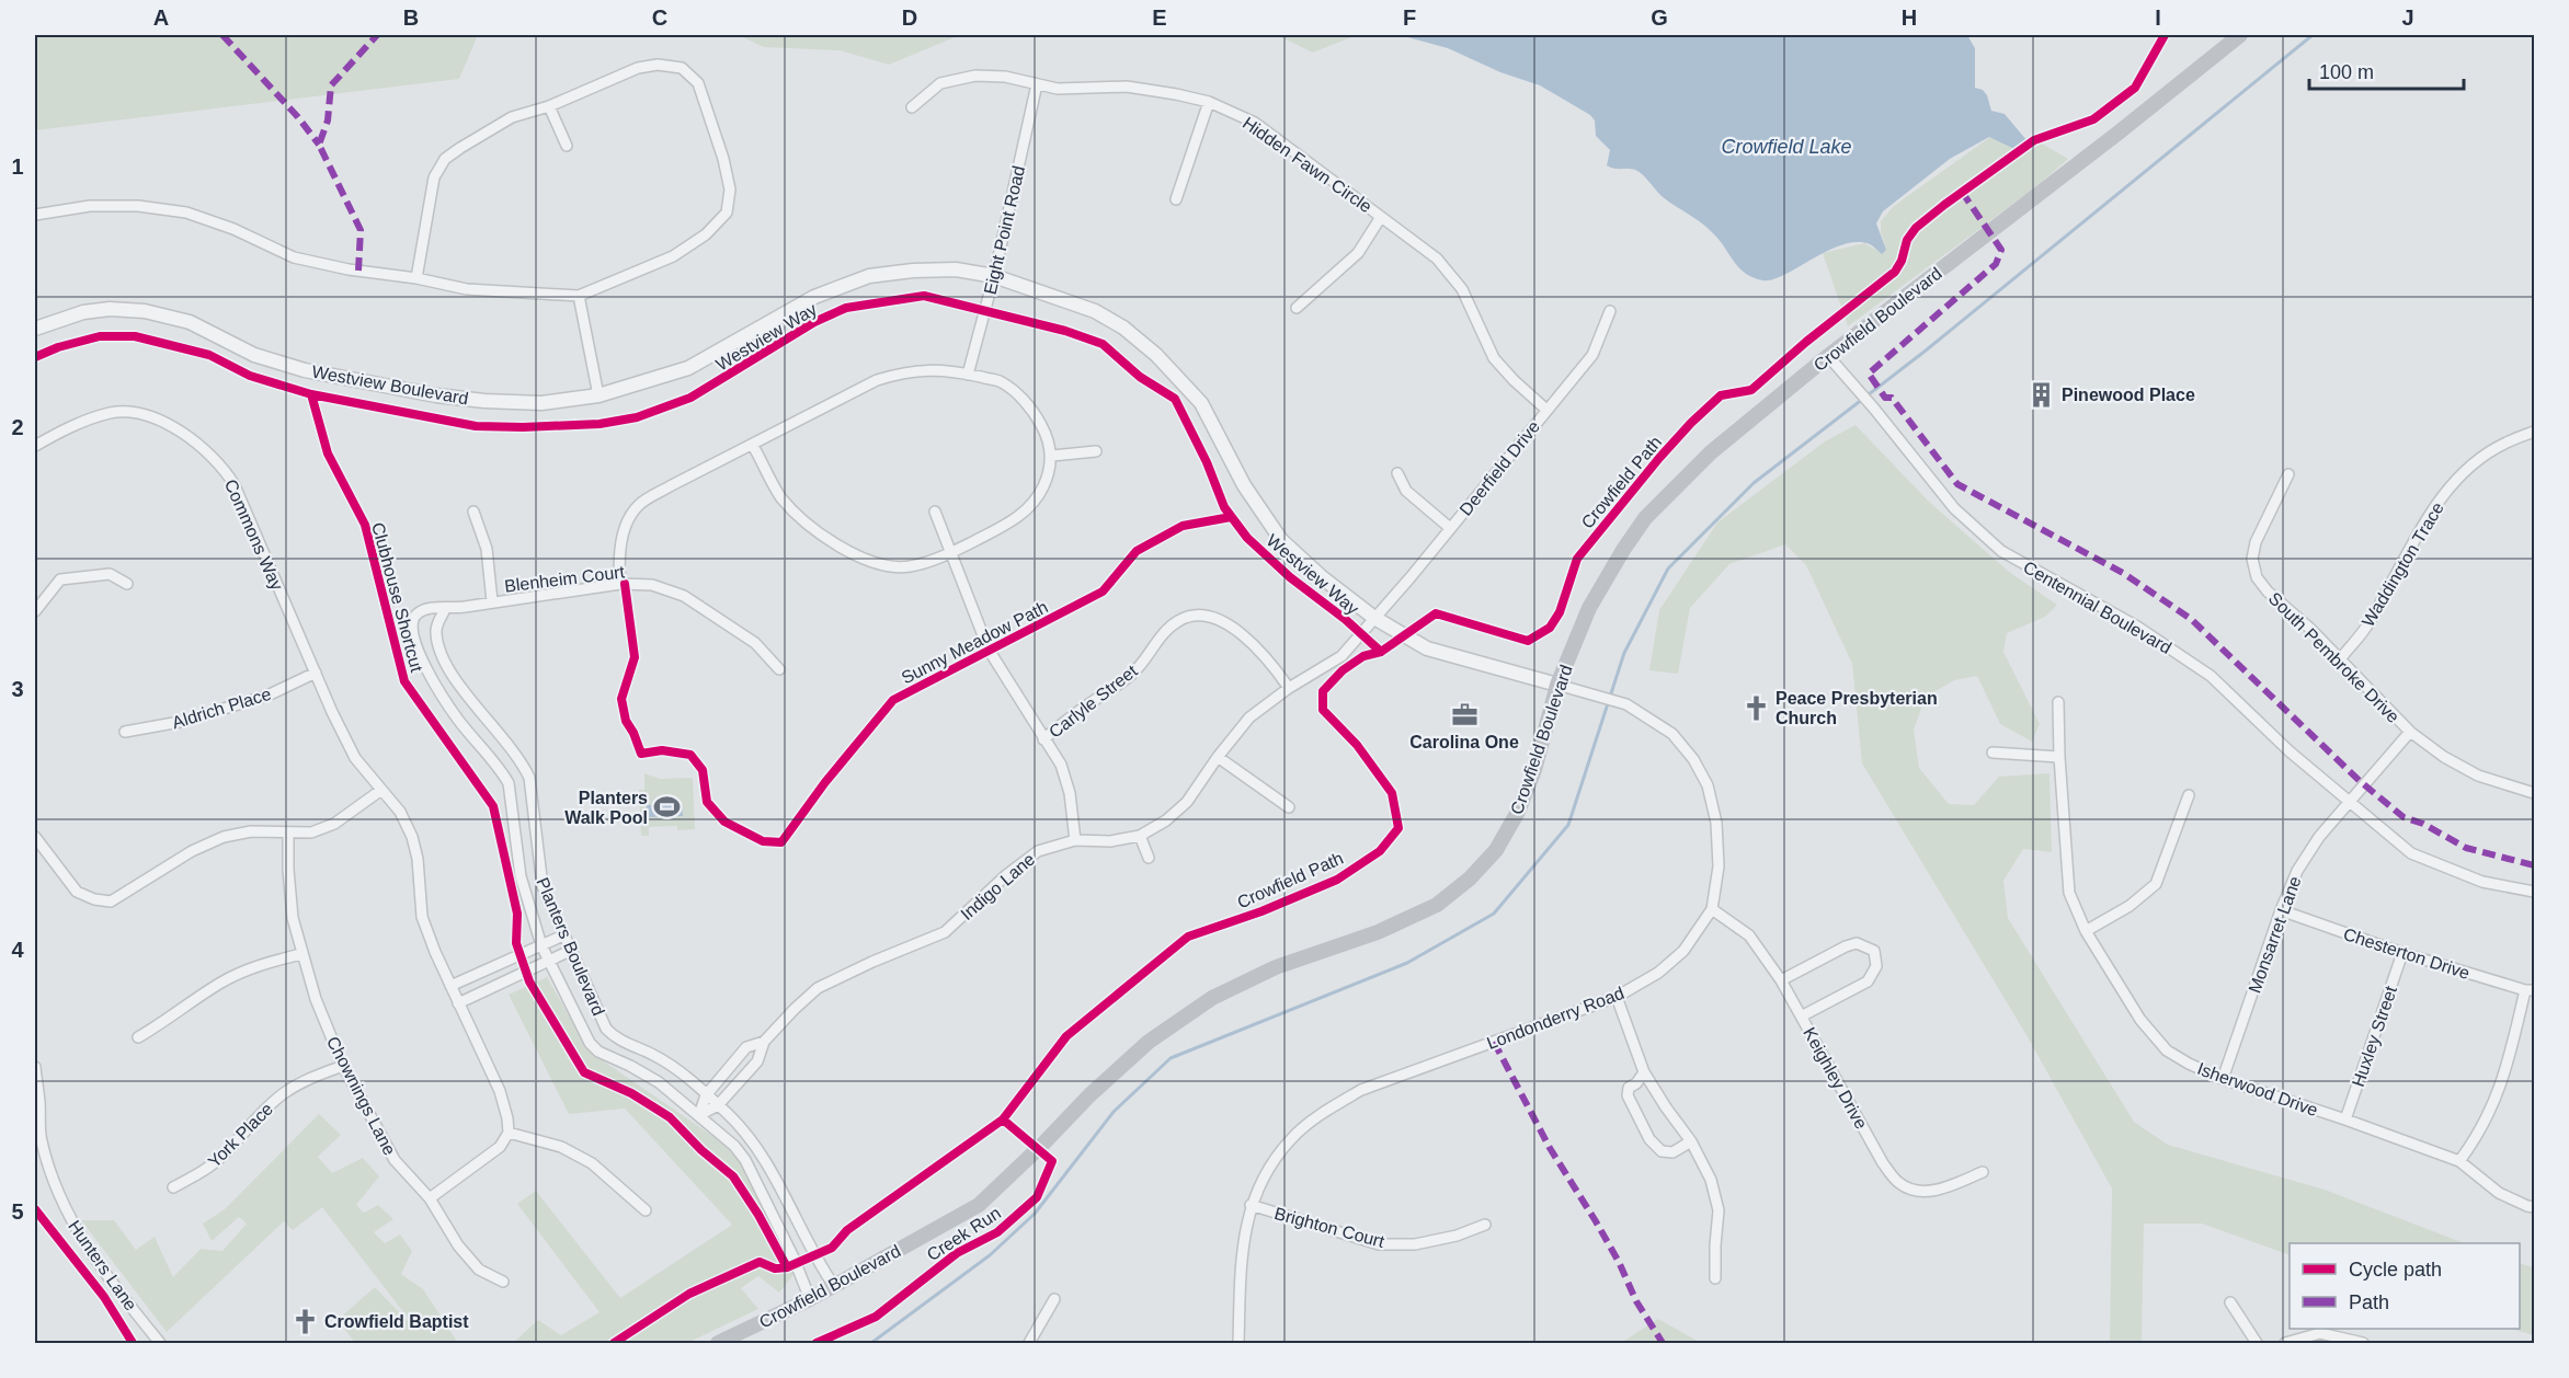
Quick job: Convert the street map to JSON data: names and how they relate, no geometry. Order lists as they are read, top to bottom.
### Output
{
  "streets": {
    "main road": ["Crowfield Boulevard"],
    "street": [
      "Hidden Fawn Circle",
      "Eight Point Road",
      "Westview Boulevard",
      "Deerfield Drive",
      "Commons Way",
      "Waddington Trace",
      "Blenheim Court",
      "Centennial Boulevard",
      "South Pembroke Drive",
      "Carlyle Street",
      "Aldrich Place",
      "Indigo Lane",
      "Monsarret Lane",
      "Planters Boulevard",
      "Chesterton Drive",
      "Londonderry Road",
      "Huxley Street",
      "Keighley Drive",
      "Isherwood Drive",
      "Chownings Lane",
      "York Place",
      "Brighton Court",
      "Hunters Lane"
    ],
    "cycle path": [
      "Westview Way",
      "Crowfield Path",
      "Clubhouse Shortcut",
      "Sunny Meadow Path",
      "Creek Run"
    ]
  },
  "crossings": [
    ["Hidden Fawn Circle", "Eight Point Road"],
    ["Hidden Fawn Circle", "Deerfield Drive"],
    ["Eight Point Road", "Westview Boulevard"],
    ["Crowfield Boulevard", "Westview Boulevard"],
    ["Crowfield Boulevard", "Centennial Boulevard"],
    ["Crowfield Boulevard", "Planters Boulevard"],
    ["Crowfield Boulevard", "Londonderry Road"],
    ["Westview Boulevard", "Deerfield Drive"],
    ["Westview Boulevard", "Indigo Lane"],
    ["Westview Boulevard", "Londonderry Road"],
    ["Deerfield Drive", "Indigo Lane"],
    ["Commons Way", "Aldrich Place"],
    ["Waddington Trace", "South Pembroke Drive"],
    ["Blenheim Court", "Planters Boulevard"],
    ["Centennial Boulevard", "Monsarret Lane"],
    ["South Pembroke Drive", "Monsarret Lane"],
    ["Carlyle Street", "Indigo Lane"],
    ["Indigo Lane", "Planters Boulevard"],
    ["Monsarret Lane", "Chesterton Drive"],
    ["Monsarret Lane", "Isherwood Drive"],
    ["Chesterton Drive", "Huxley Street"],
    ["Londonderry Road", "Keighley Drive"],
    ["Londonderry Road", "Brighton Court"],
    ["Huxley Street", "Isherwood Drive"],
    ["Chownings Lane", "York Place"]
  ],
  "water": ["Crowfield Lake"],
  "places": {
    "building": ["Pinewood Place"],
    "church": ["Peace Presbyterian Church", "Crowfield Baptist"],
    "office": ["Carolina One"],
    "sports": ["Planters Walk Pool"]
  },
  "legend": ["Cycle path", "Path"],
  "scale_bar": "100 m",
  "grid": {
    "columns": [
      "A",
      "B",
      "C",
      "D",
      "E",
      "F",
      "G",
      "H",
      "I",
      "J"
    ],
    "rows": [
      "1",
      "2",
      "3",
      "4",
      "5"
    ]
  }
}
